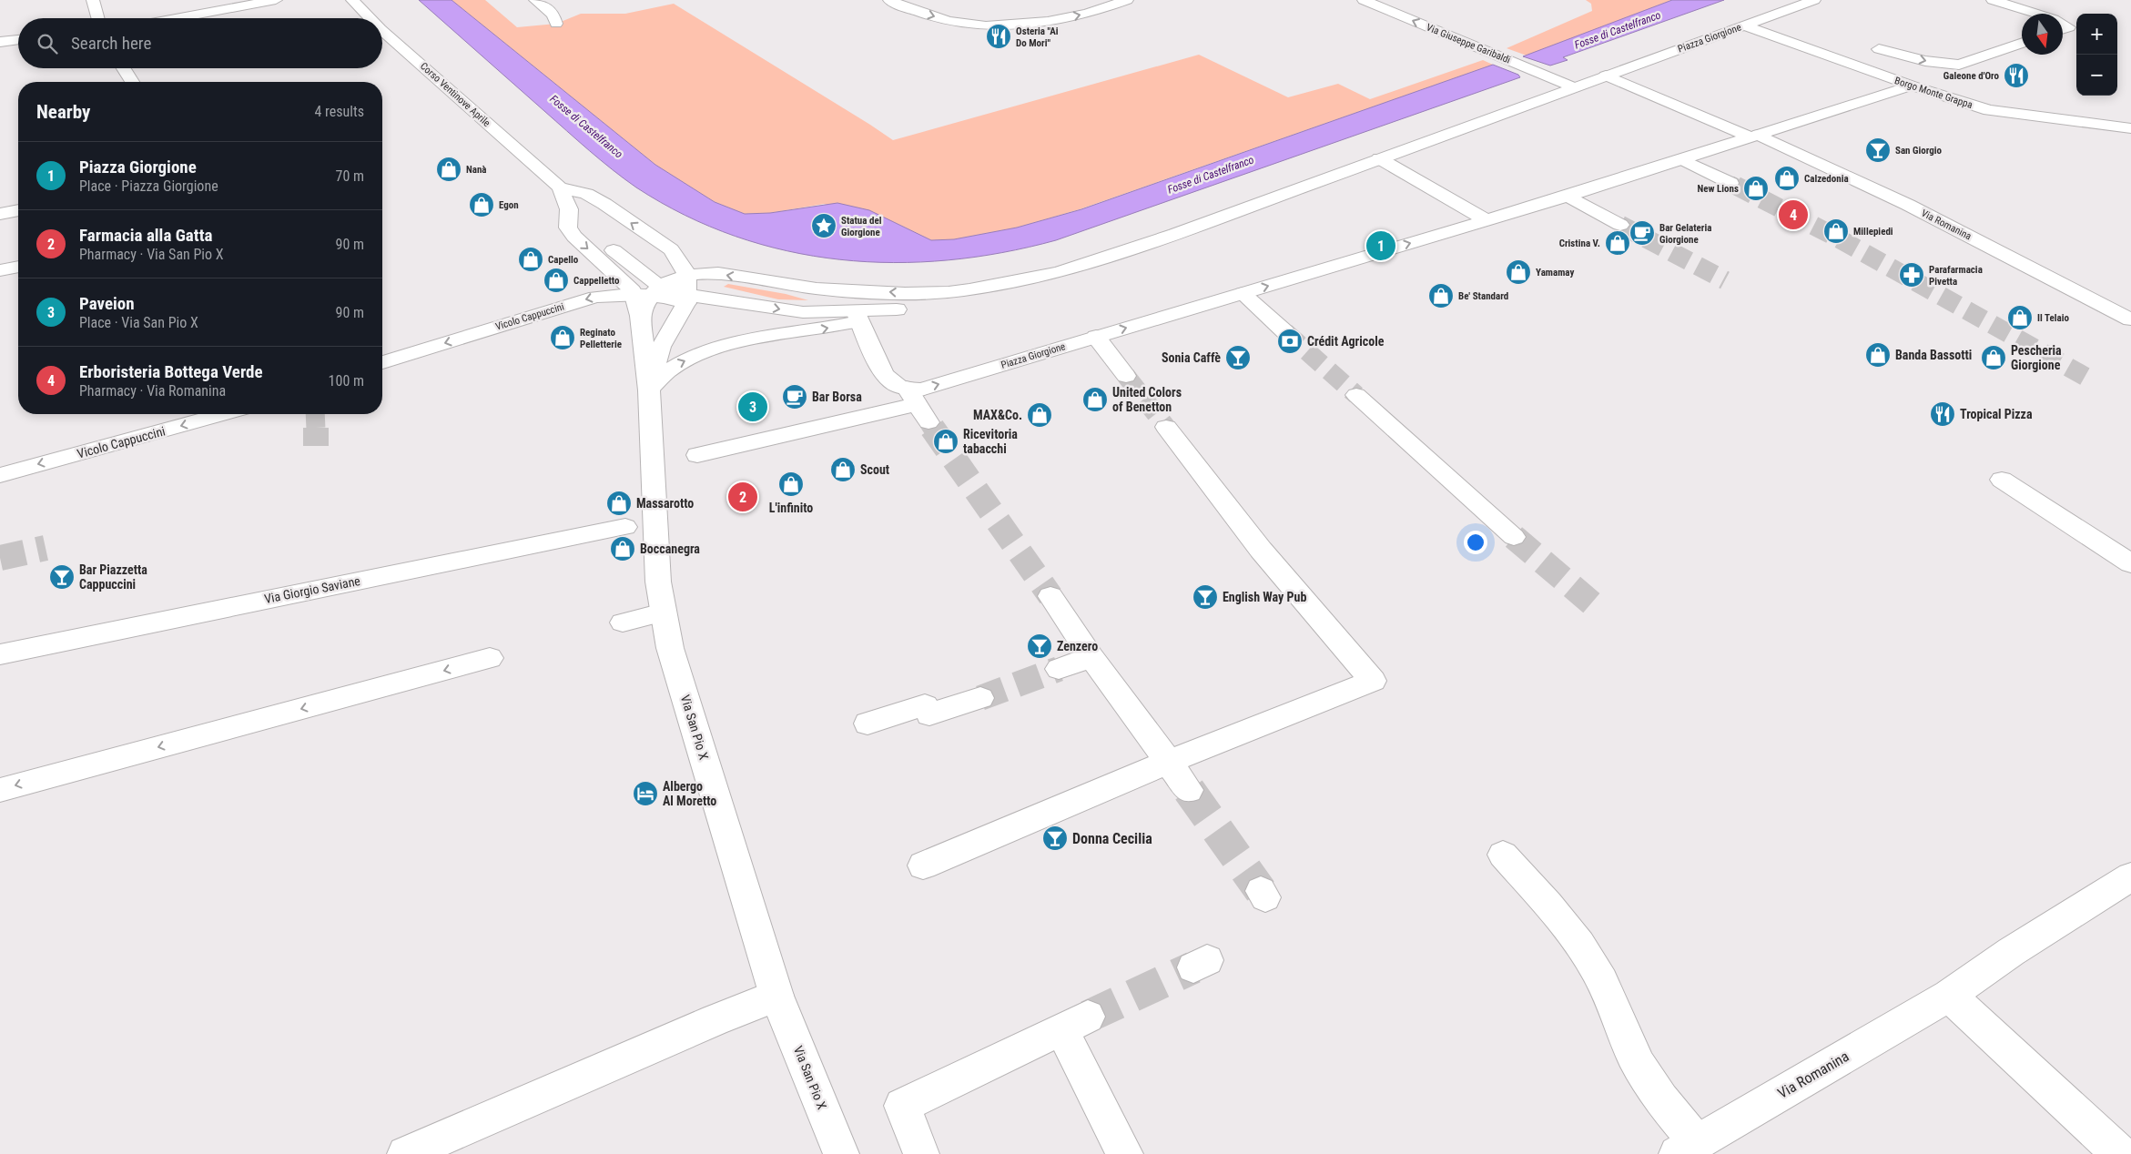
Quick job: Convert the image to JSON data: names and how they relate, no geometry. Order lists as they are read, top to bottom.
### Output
{
  "streets": {
    "street": [
      "Piazza Giorgione",
      "Via Giuseppe Garibaldi",
      "Borgo Monte Grappa",
      "Corso Ventinove Aprile",
      "Via Romanina",
      "Vicolo Cappuccini",
      "Via Giorgio Saviane",
      "Via San Pio X"
    ]
  },
  "crossings": [
    ["Piazza Giorgione", "Via Giuseppe Garibaldi"],
    ["Piazza Giorgione", "Borgo Monte Grappa"],
    ["Piazza Giorgione", "Via Romanina"],
    ["Vicolo Cappuccini", "Via San Pio X"]
  ],
  "one_way": ["Vicolo Cappuccini"],
  "water": ["Fosse di Castelfranco"],
  "places": {
    "restaurant": ["Osteria \"Ai Do Mori\"", "Galeone d'Oro", "Tropical Pizza"],
    "bar": [
      "San Giorgio",
      "Sonia Caffè",
      "Bar Piazzetta Cappuccini",
      "English Way Pub",
      "Zenzero",
      "Donna Cecilia"
    ],
    "shop": [
      "Nanà",
      "Calzedonia",
      "New Lions",
      "Egon",
      "Millepiedi",
      "Cristina V.",
      "Capello",
      "Yamamay",
      "Cappelletto",
      "Be' Standard",
      "Il Telaio",
      "Reginato Pelletterie",
      "Banda Bassotti",
      "Pescheria Giorgione",
      "United Colors of Benetton",
      "MAX&Co.",
      "Ricevitoria tabacchi",
      "Scout",
      "L'infinito",
      "Massarotto",
      "Boccanegra"
    ],
    "place": ["Statua del Giorgione"],
    "cafe": ["Bar Gelateria Giorgione", "Bar Borsa"],
    "pharmacy": ["Parafarmacia Pivetta"],
    "bank": ["Crédit Agricole"],
    "hotel": ["Albergo Al Moretto"]
  },
  "north": "bottom",
  "page": {
    "map_buttons": ["+", "−"],
    "search": "Search here",
    "heading": ["Nearby", "4 results"],
    "list": [
      {
        "mark": "1",
        "name": "Piazza Giorgione",
        "note": "Place · Piazza Giorgione",
        "value": "70 m"
      },
      {
        "mark": "2",
        "name": "Farmacia alla Gatta",
        "note": "Pharmacy · Via San Pio X",
        "value": "90 m"
      },
      {
        "mark": "3",
        "name": "Paveion",
        "note": "Place · Via San Pio X",
        "value": "90 m"
      },
      {
        "mark": "4",
        "name": "Erboristeria Bottega Verde",
        "note": "Pharmacy · Via Romanina",
        "value": "100 m"
      }
    ],
    "pins": [
      "4",
      "1",
      "3",
      "2"
    ]
  }
}
